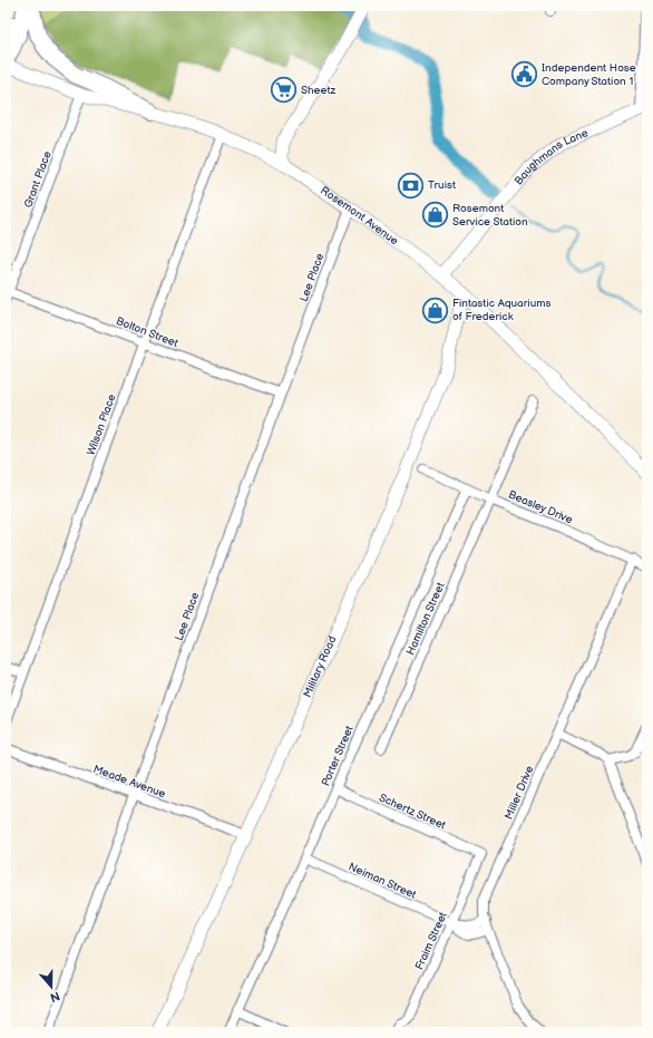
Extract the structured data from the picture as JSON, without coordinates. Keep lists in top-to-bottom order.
{
  "streets": {
    "main road": ["Baughmans Lane", "Rosemont Avenue", "Military Road"],
    "street": [
      "Grant Place",
      "Lee Place",
      "Bolton Street",
      "Wilson Place",
      "Beasley Drive",
      "Hamilton Street",
      "Porter Street",
      "Meade Avenue",
      "Miller Drive",
      "Schertz Street",
      "Neiman Street",
      "Fraim Street"
    ]
  },
  "crossings": [
    ["Baughmans Lane", "Rosemont Avenue"],
    ["Grant Place", "Rosemont Avenue"],
    ["Grant Place", "Bolton Street"],
    ["Rosemont Avenue", "Lee Place"],
    ["Rosemont Avenue", "Wilson Place"],
    ["Rosemont Avenue", "Military Road"],
    ["Lee Place", "Bolton Street"],
    ["Lee Place", "Meade Avenue"],
    ["Bolton Street", "Wilson Place"],
    ["Beasley Drive", "Hamilton Street"],
    ["Beasley Drive", "Porter Street"],
    ["Beasley Drive", "Miller Drive"],
    ["Military Road", "Meade Avenue"],
    ["Porter Street", "Schertz Street"],
    ["Porter Street", "Neiman Street"],
    ["Miller Drive", "Neiman Street"],
    ["Schertz Street", "Fraim Street"],
    ["Neiman Street", "Fraim Street"]
  ],
  "places": {
    "public building": ["Independent Hose Company Station 1"],
    "supermarket": ["Sheetz"],
    "bank": ["Truist"],
    "shop": ["Rosemont Service Station", "Fintastic Aquariums of Frederick"]
  },
  "north": "bottom"
}
